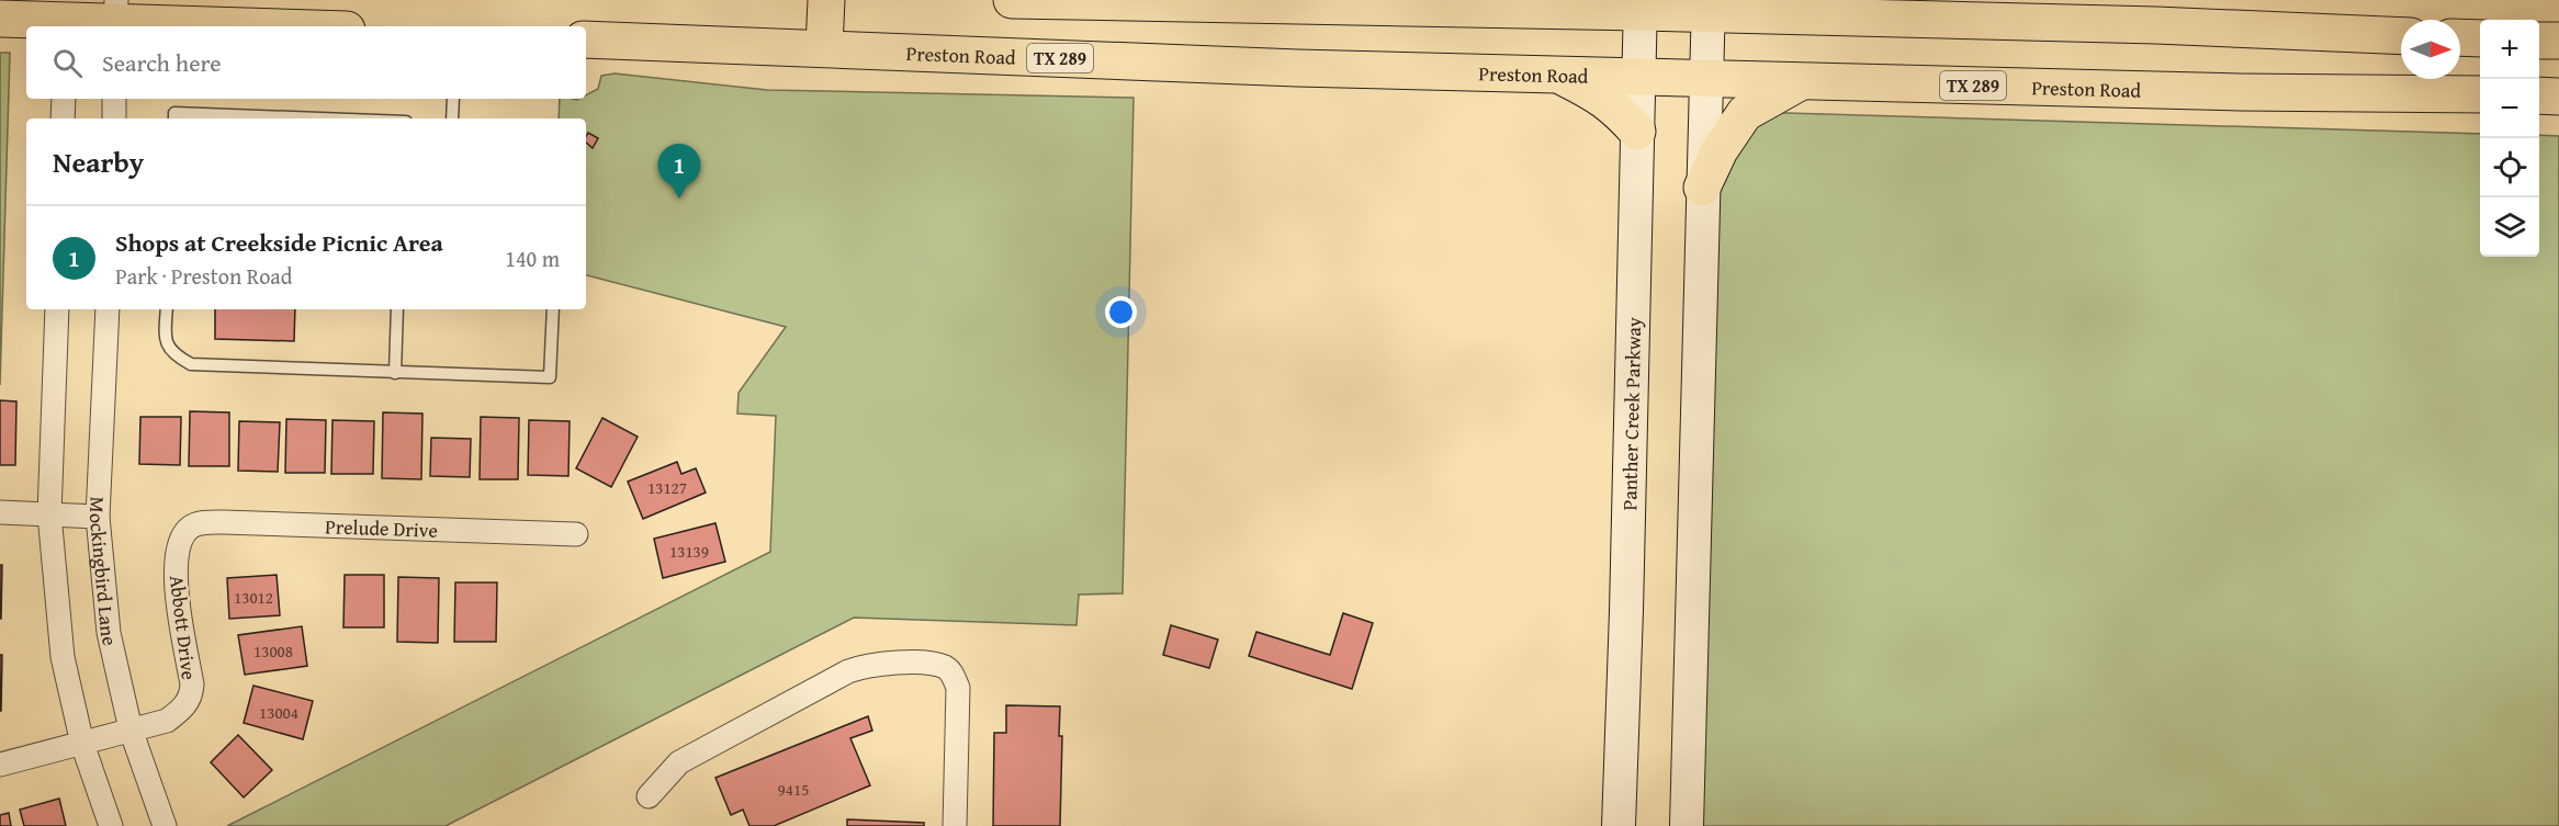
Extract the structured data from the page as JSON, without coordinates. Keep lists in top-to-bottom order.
{
  "streets": {
    "main road": ["Preston Road", "TX 289", "Panther Creek Parkway"],
    "street": ["Prelude Drive", "Mockingbird Lane", "Abbott Drive"]
  },
  "crossings": [
    ["Preston Road", "Panther Creek Parkway"],
    ["Prelude Drive", "Abbott Drive"],
    ["Mockingbird Lane", "Abbott Drive"]
  ],
  "house_numbers": [
    "13127",
    "13139",
    "13012",
    "13008",
    "13004",
    "9415"
  ],
  "north": "right",
  "page": {
    "map_buttons": ["+", "−"],
    "search": "Search here",
    "heading": "Nearby",
    "pins": "1",
    "list": [
      {
        "mark": "1",
        "name": "Shops at Creekside Picnic Area",
        "note": "Park · Preston Road",
        "value": "140 m"
      }
    ]
  }
}
